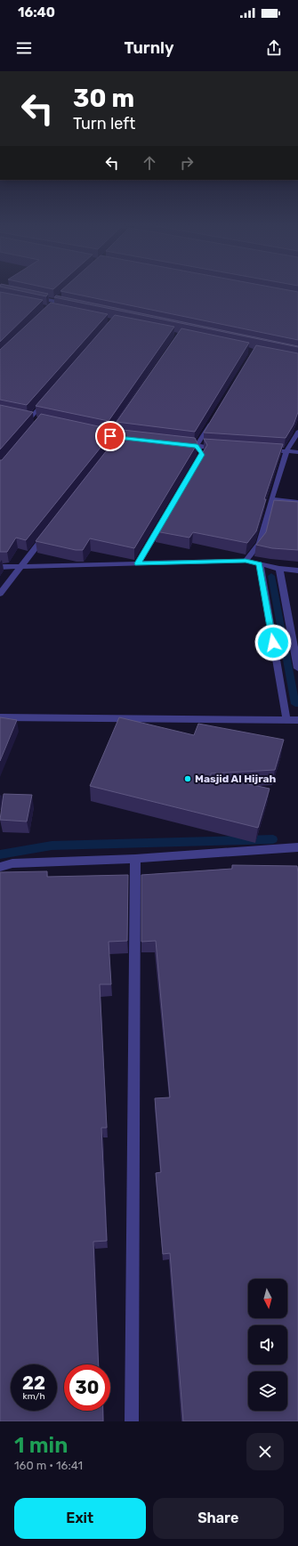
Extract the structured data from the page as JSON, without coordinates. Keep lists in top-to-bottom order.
{
  "places": ["Masjid Al Hijrah"],
  "north": "bottom",
  "page": {
    "status": "16:40",
    "header": "Turnly",
    "turn": ["30 m", "Turn left"],
    "speed": "22 km/h",
    "limit": "30",
    "heading": ["1 min", "160 m · 16:41"],
    "buttons": ["Exit", "Share"]
  }
}
